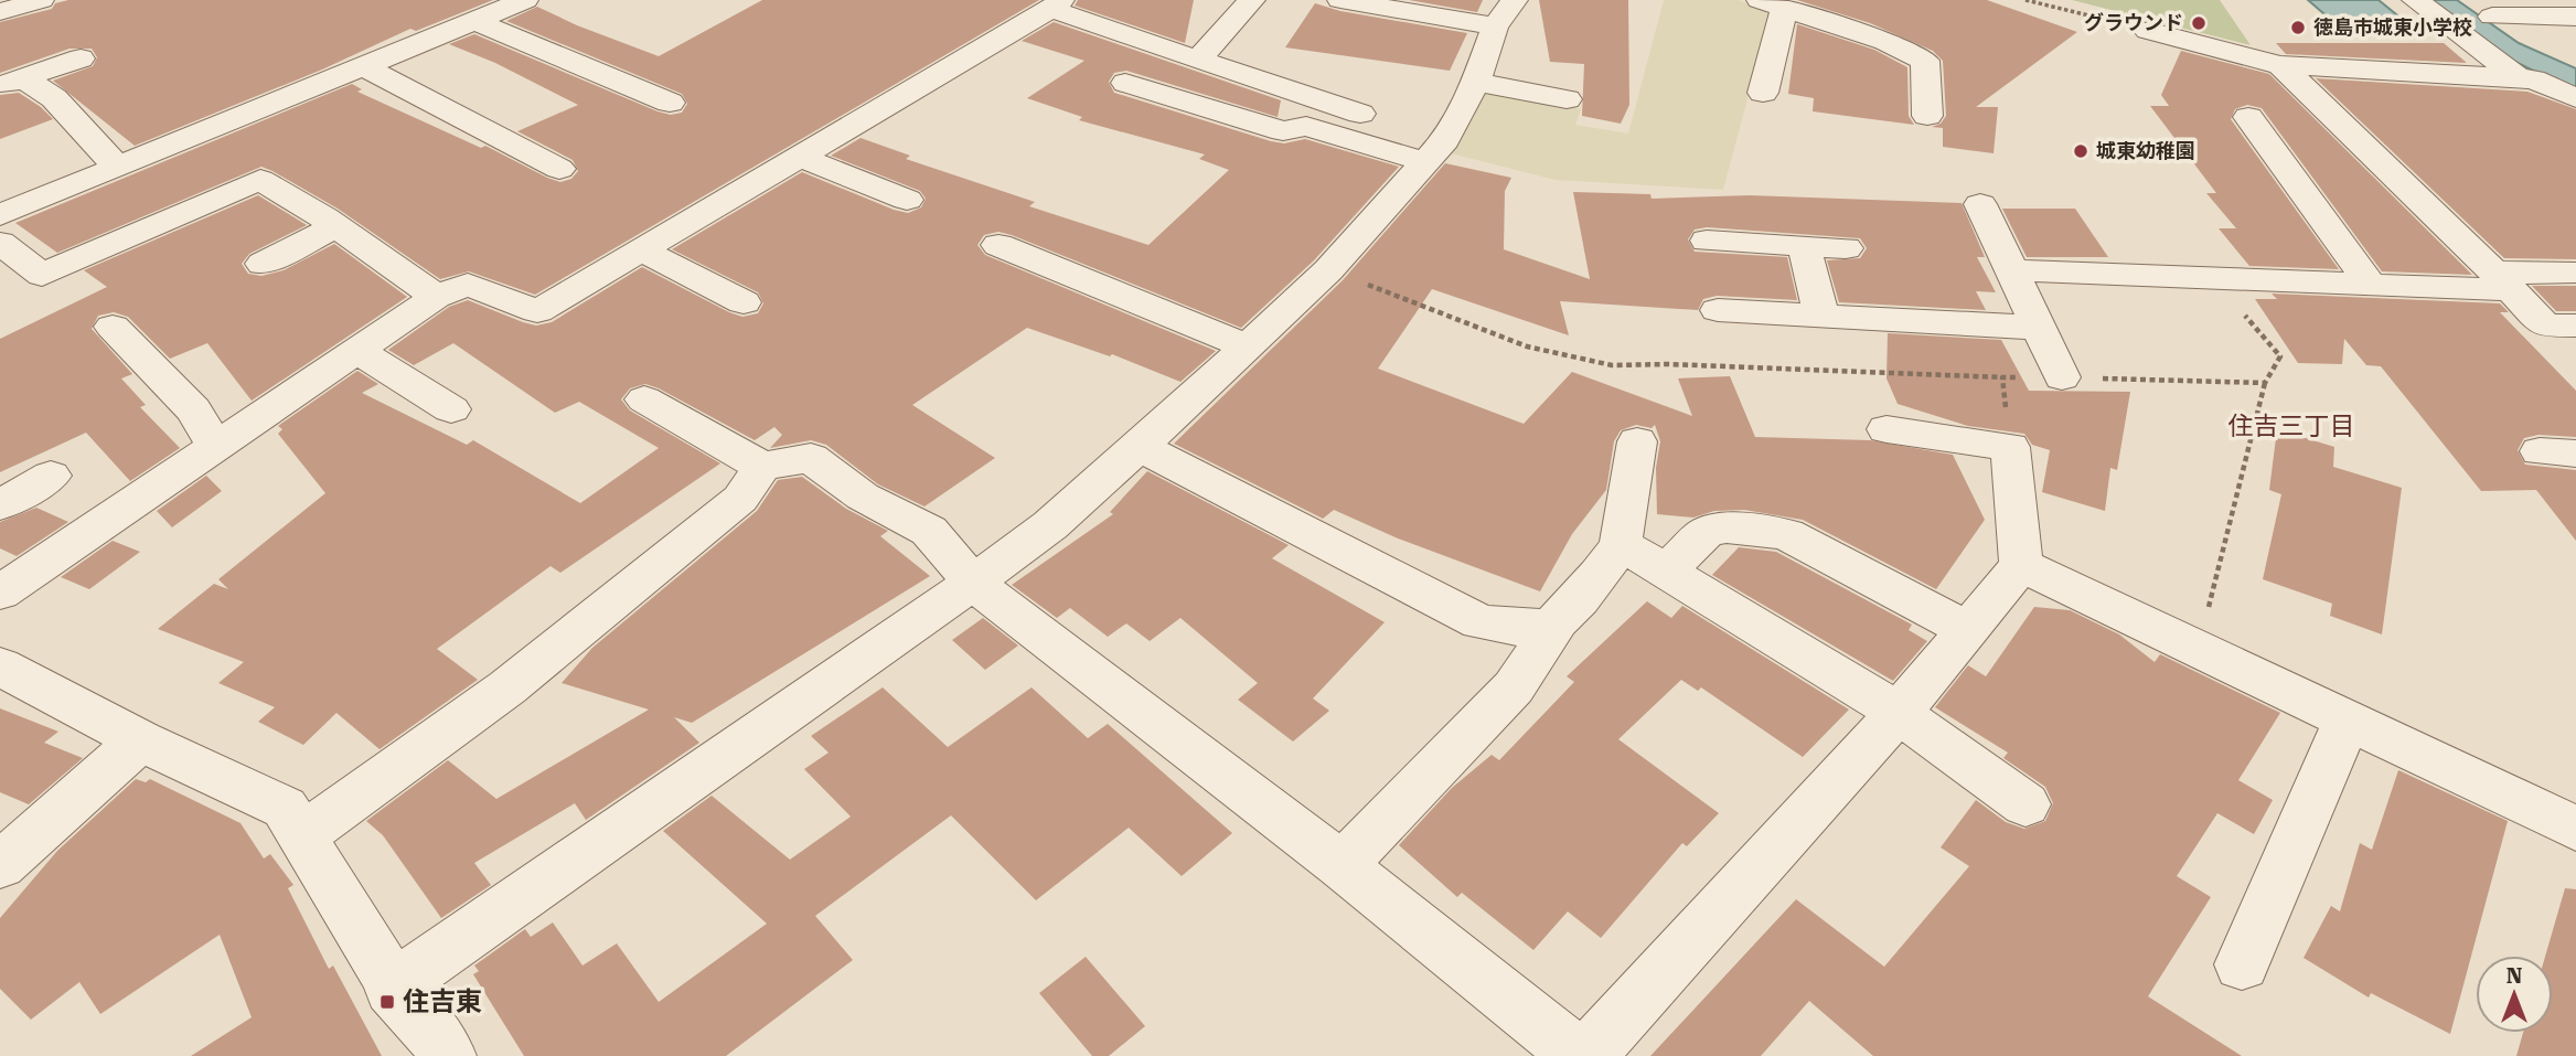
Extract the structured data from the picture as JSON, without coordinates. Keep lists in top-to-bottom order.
{
  "districts": ["住吉三丁目"],
  "places": {
    "other": ["グラウンド", "徳島市城東小学校", "城東幼稚園"],
    "transit": ["住吉東"]
  },
  "north": "top"
}
